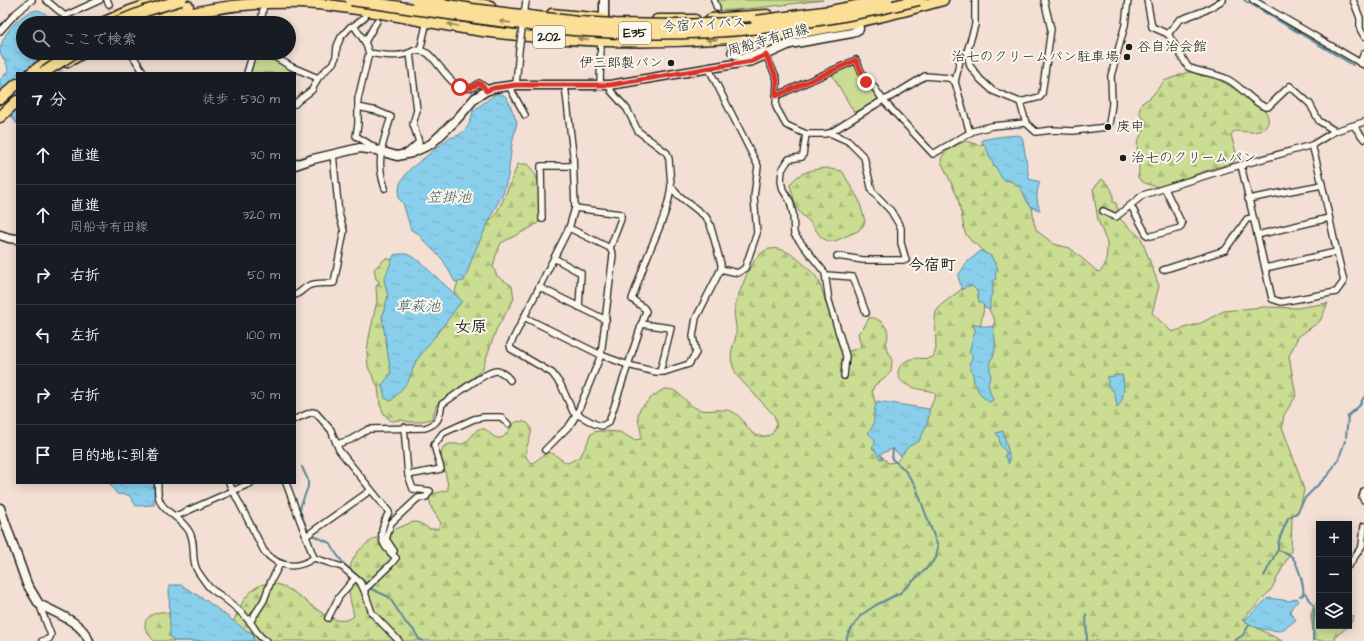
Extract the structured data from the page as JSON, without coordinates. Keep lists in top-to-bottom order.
{
  "streets": {
    "highway": ["今宿バイパス", "E35", "202"],
    "main road": ["周船寺有田線"]
  },
  "crossings": [
    ["今宿バイパス", "周船寺有田線"]
  ],
  "districts": ["今宿町", "女原"],
  "water": ["笠掛池", "草萩池"],
  "places": [
    "谷自治会館",
    "治七のクリームパン駐車場",
    "伊三郎製パン",
    "庚申",
    "治七のクリームパン"
  ],
  "page": {
    "search": "ここで検索",
    "heading": ["7 分", "徒歩 · 530 m"],
    "list": [
      ["直進", "30 m"],
      ["直進", "周船寺有田線", "320 m"],
      ["右折", "50 m"],
      ["左折", "100 m"],
      ["右折", "30 m"],
      "目的地に到着"
    ],
    "map_buttons": ["+", "−"]
  }
}
